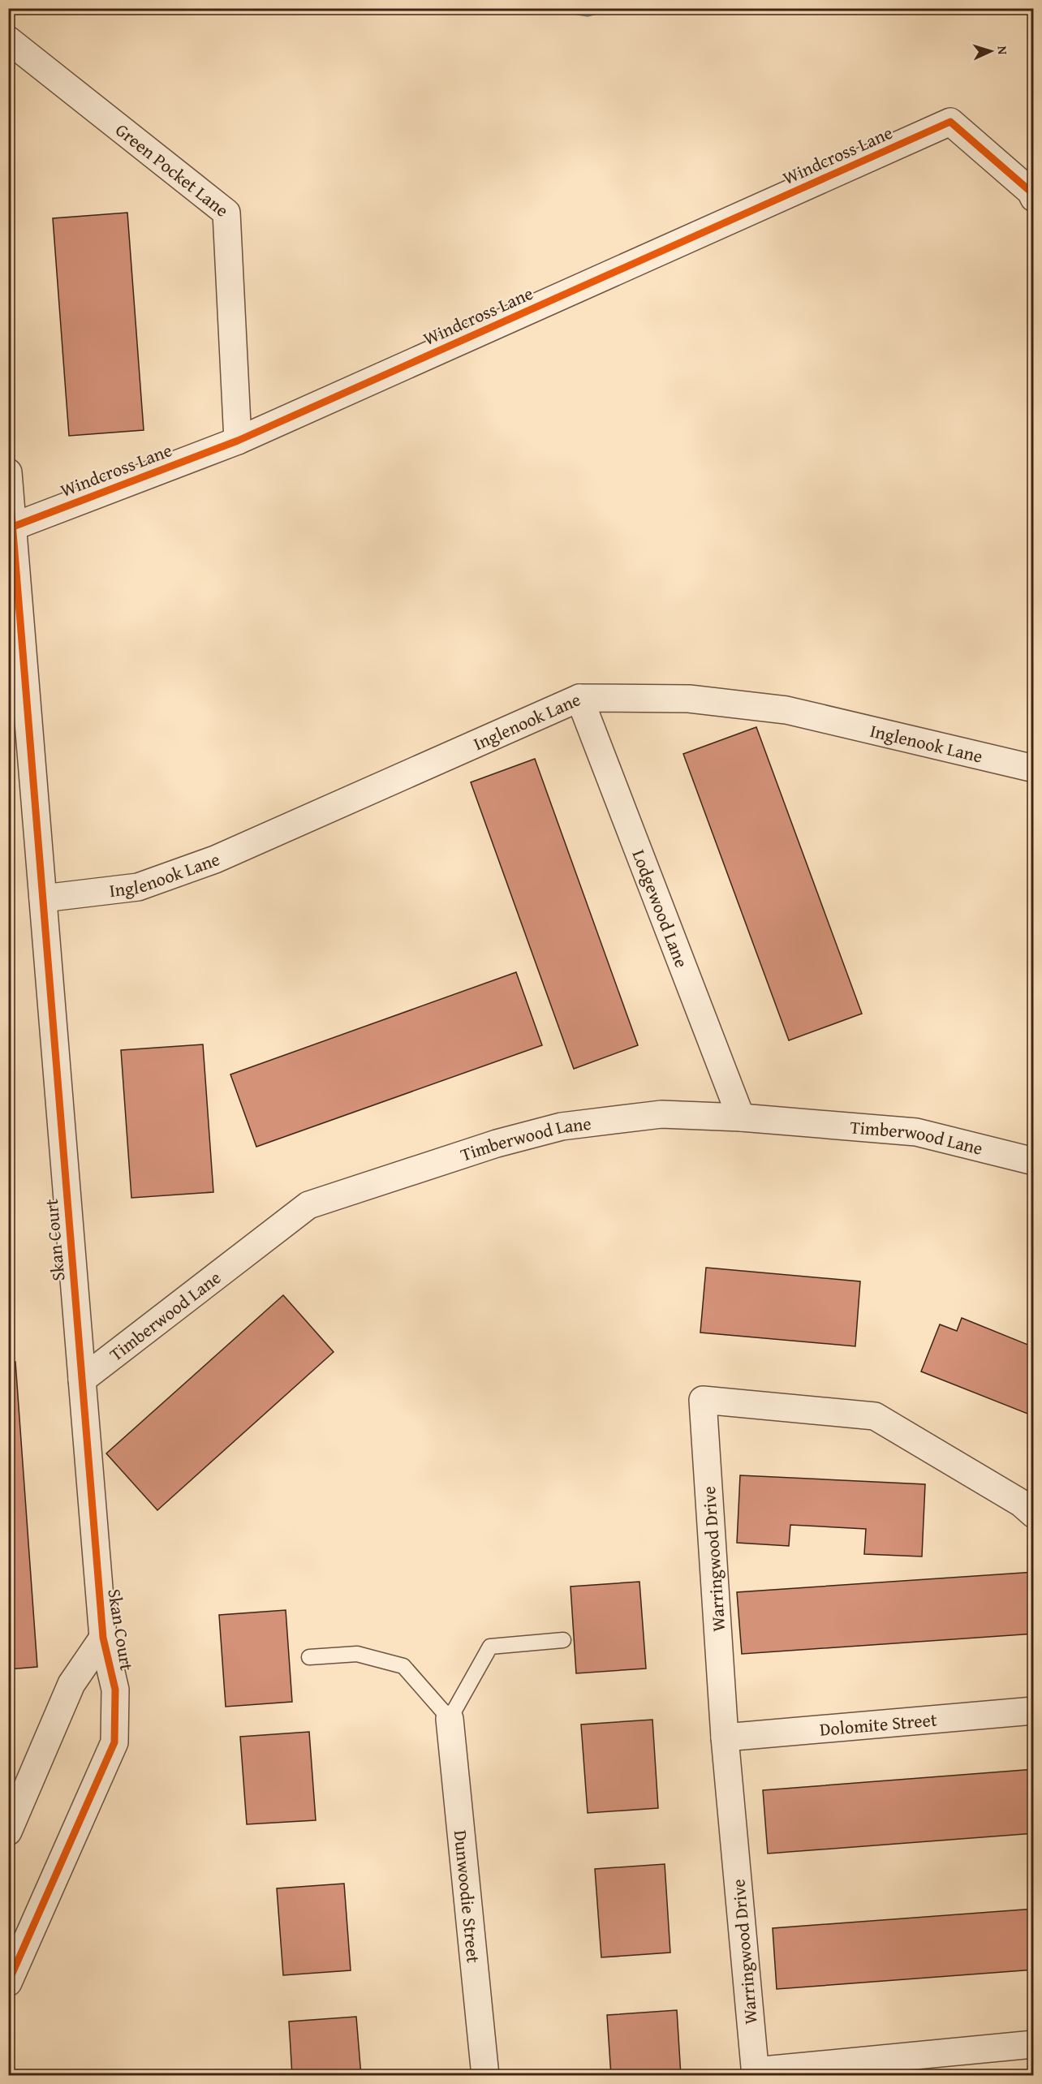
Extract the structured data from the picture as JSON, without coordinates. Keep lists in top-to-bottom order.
{
  "streets": {
    "street": [
      "Windcross Lane",
      "Green Pocket Lane",
      "Inglenook Lane",
      "Lodgewood Lane",
      "Timberwood Lane",
      "Skan Court",
      "Warringwood Drive",
      "Dolomite Street",
      "Dunwoodie Street"
    ]
  },
  "crossings": [
    ["Windcross Lane", "Green Pocket Lane"],
    ["Windcross Lane", "Skan Court"],
    ["Inglenook Lane", "Lodgewood Lane"],
    ["Inglenook Lane", "Skan Court"],
    ["Lodgewood Lane", "Timberwood Lane"],
    ["Timberwood Lane", "Skan Court"],
    ["Warringwood Drive", "Dolomite Street"]
  ],
  "north": "right"
}
